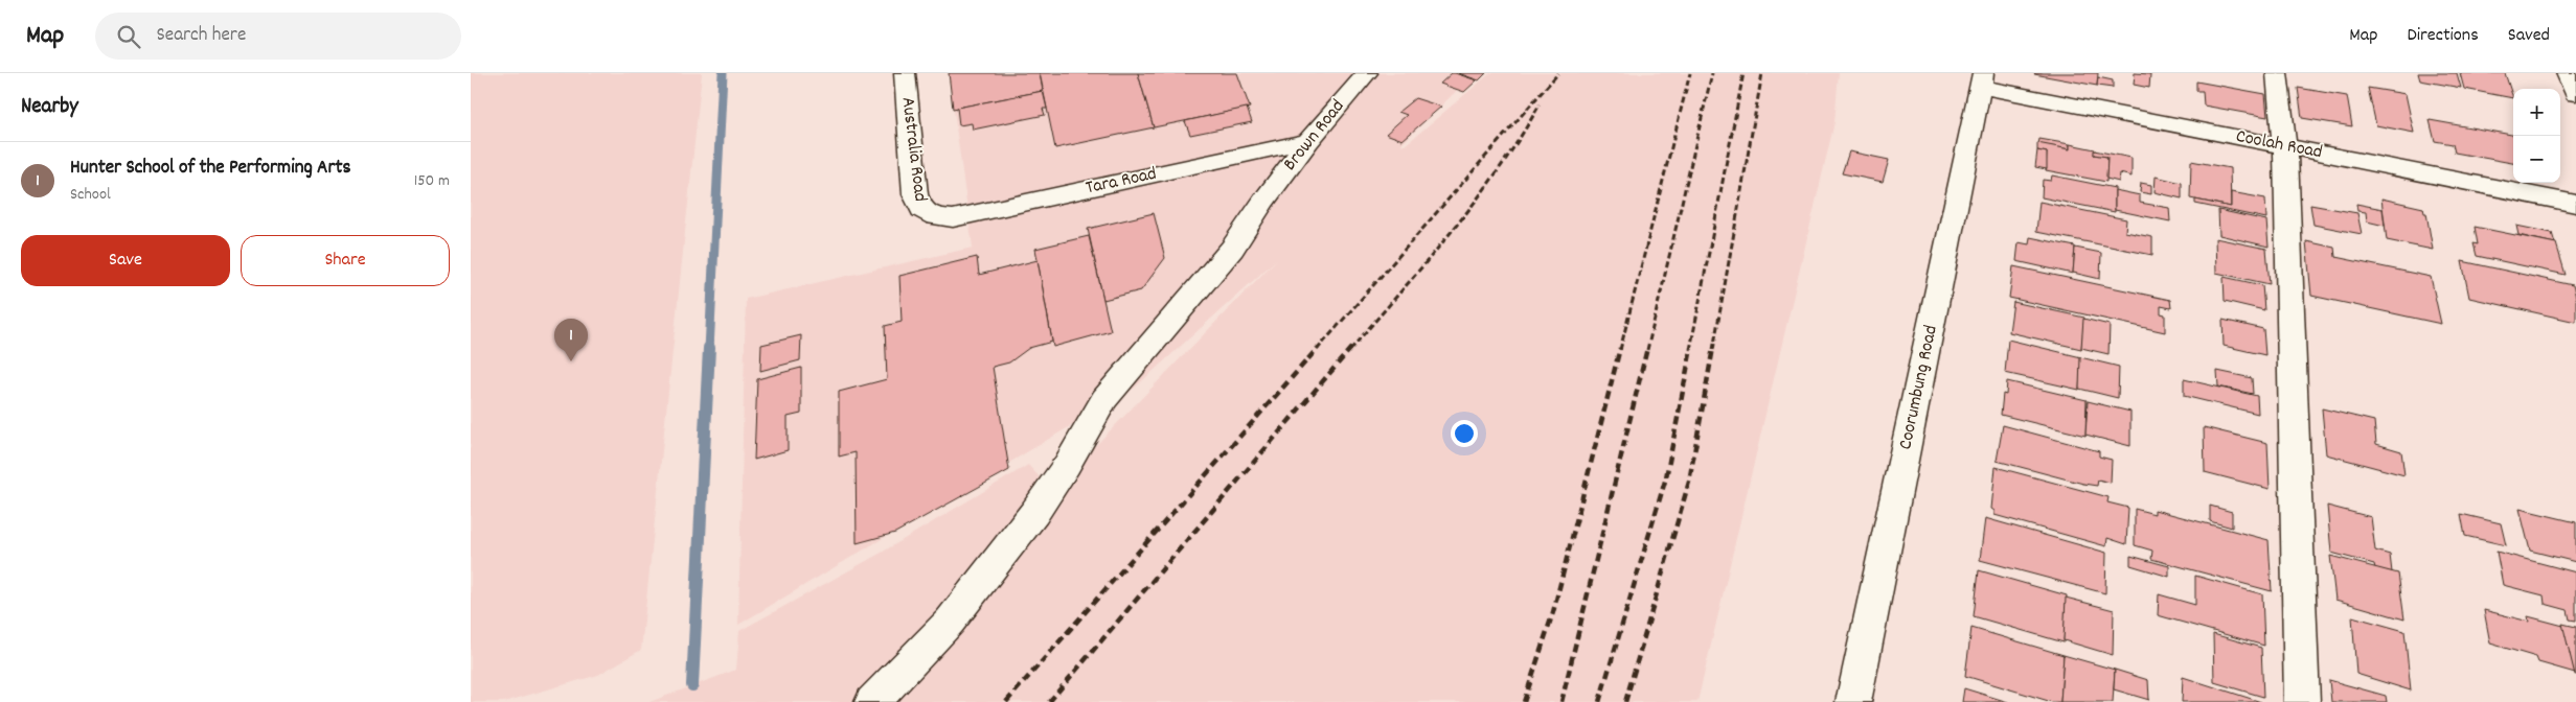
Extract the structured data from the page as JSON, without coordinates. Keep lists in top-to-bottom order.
{
  "streets": {
    "street": [
      "Brown Road",
      "Coolah Road",
      "Australia Road",
      "Tara Road",
      "Coorumbung Road"
    ]
  },
  "crossings": [
    ["Brown Road", "Tara Road"],
    ["Coolah Road", "Coorumbung Road"],
    ["Australia Road", "Tara Road"]
  ],
  "page": {
    "header": "Map",
    "search": "Search here",
    "nav": ["Map", "Directions", "Saved"],
    "heading": "Nearby",
    "map_buttons": ["+", "−"],
    "list": [
      {
        "mark": "1",
        "name": "Hunter School of the Performing Arts",
        "note": "School",
        "value": "150 m"
      }
    ],
    "buttons": ["Save", "Share"],
    "pins": "1"
  }
}
